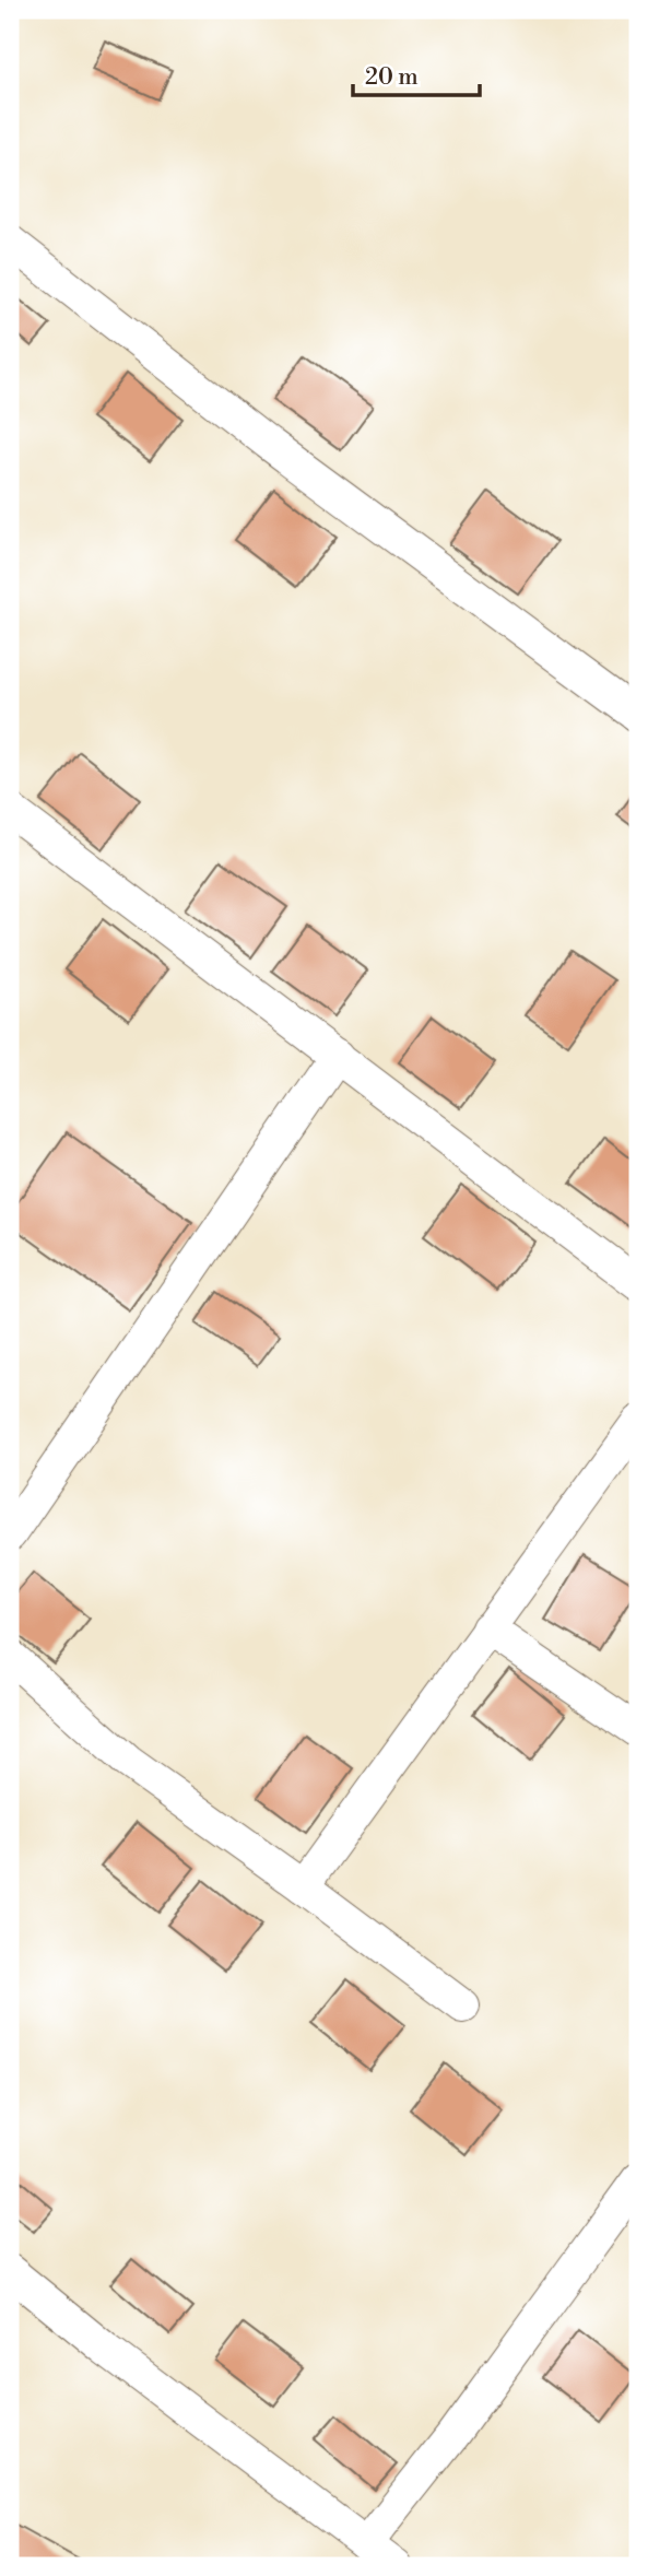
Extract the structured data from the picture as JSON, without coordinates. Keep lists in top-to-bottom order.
{
  "scale_bar": "20 m"
}
